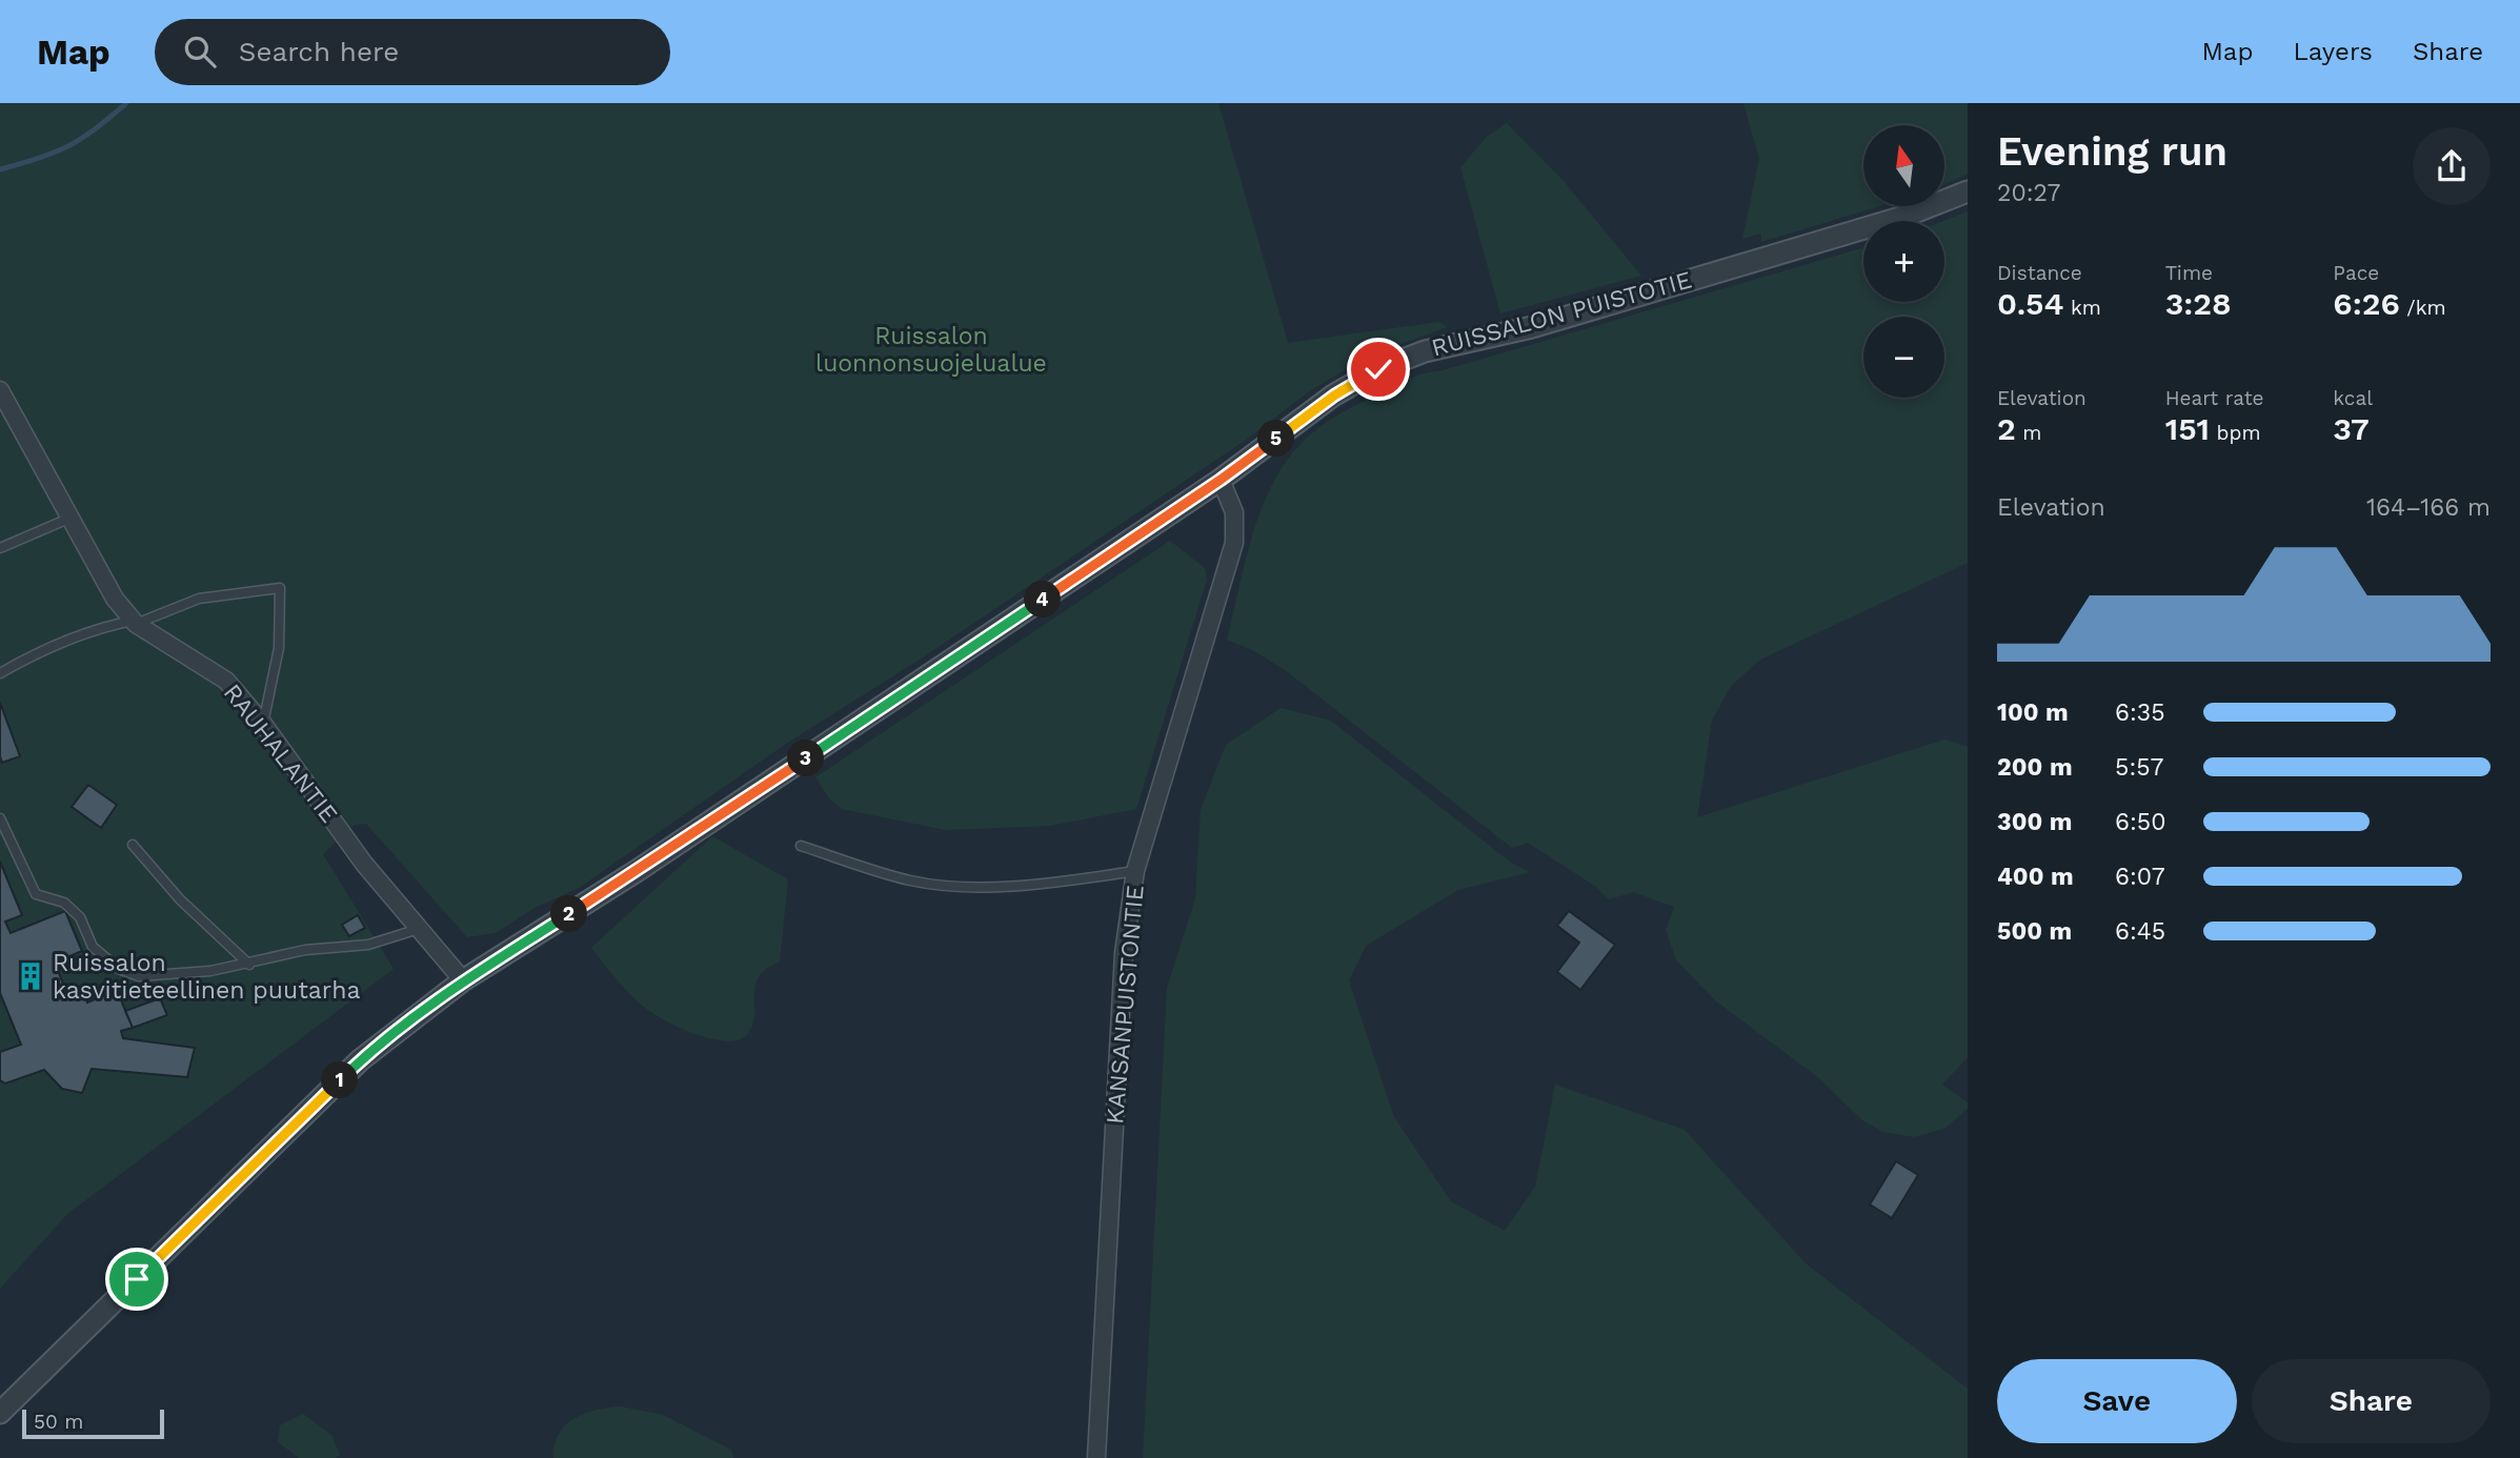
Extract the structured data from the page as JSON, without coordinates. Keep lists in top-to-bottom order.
{
  "streets": {
    "street": ["RUISSALON PUISTOTIE", "RAUHALANTIE", "KANSANPUISTONTIE"]
  },
  "crossings": [
    ["RUISSALON PUISTOTIE", "RAUHALANTIE"],
    ["RUISSALON PUISTOTIE", "KANSANPUISTONTIE"]
  ],
  "parks": ["Ruissalon luonnonsuojelualue"],
  "places": {
    "building": ["Ruissalon kasvitieteellinen puutarha"]
  },
  "scale_bar": "50 m",
  "north": "top",
  "page": {
    "header": "Map",
    "search": "Search here",
    "nav": ["Map", "Layers", "Share"],
    "heading": ["Evening run", "20:27"],
    "map_buttons": ["+", "−"],
    "stats": [
      ["Distance", "0.54 km"],
      ["Time", "3:28"],
      ["Pace", "6:26 /km"],
      ["Elevation", "2 m"],
      ["Heart rate", "151 bpm"],
      ["kcal", "37"]
    ],
    "pins": [
      "5",
      "4",
      "3",
      "2",
      "1"
    ],
    "chart": ["Elevation", "164–166 m"],
    "list": [
      {
        "name": "100 m",
        "note": "6:35"
      },
      {
        "name": "200 m",
        "note": "5:57"
      },
      {
        "name": "300 m",
        "note": "6:50"
      },
      {
        "name": "400 m",
        "note": "6:07"
      },
      {
        "name": "500 m",
        "note": "6:45"
      }
    ],
    "buttons": ["Save", "Share"],
    "scale": "50 m"
  }
}
